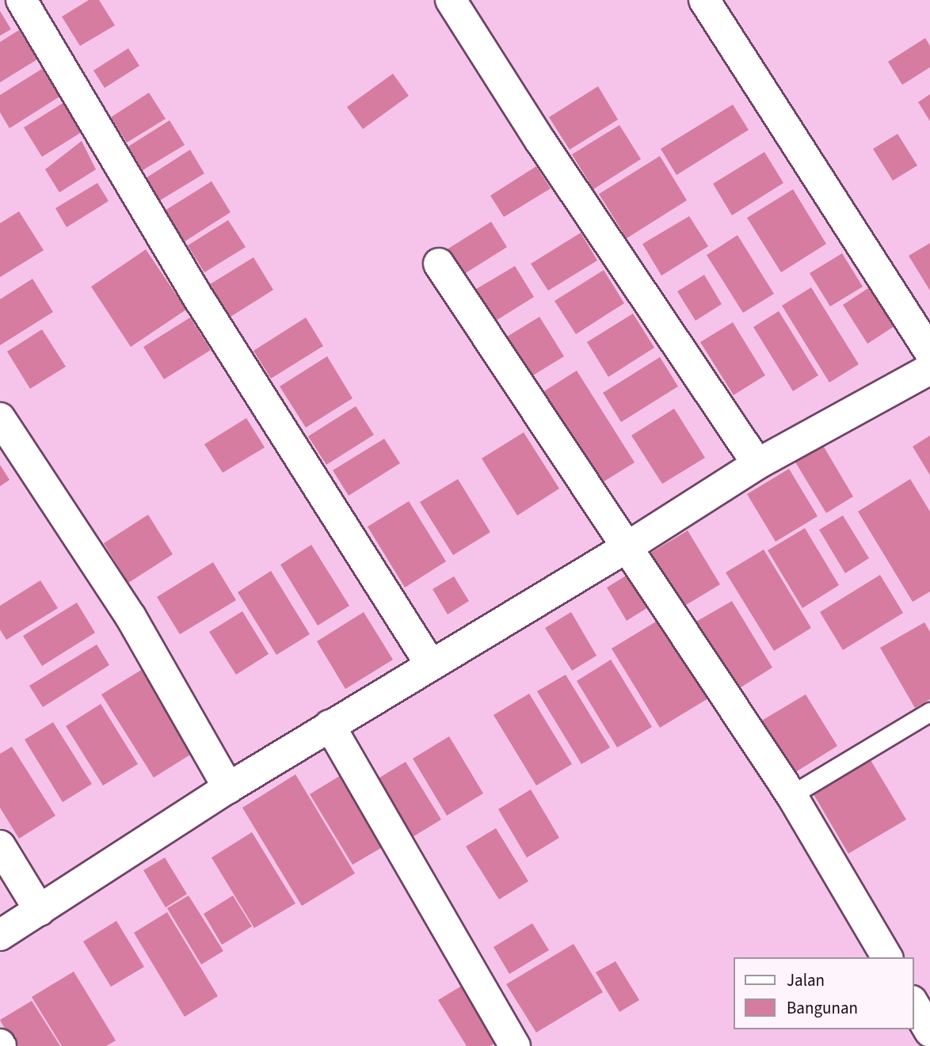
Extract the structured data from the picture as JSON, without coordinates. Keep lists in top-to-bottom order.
{
  "legend": ["Jalan", "Bangunan"]
}
